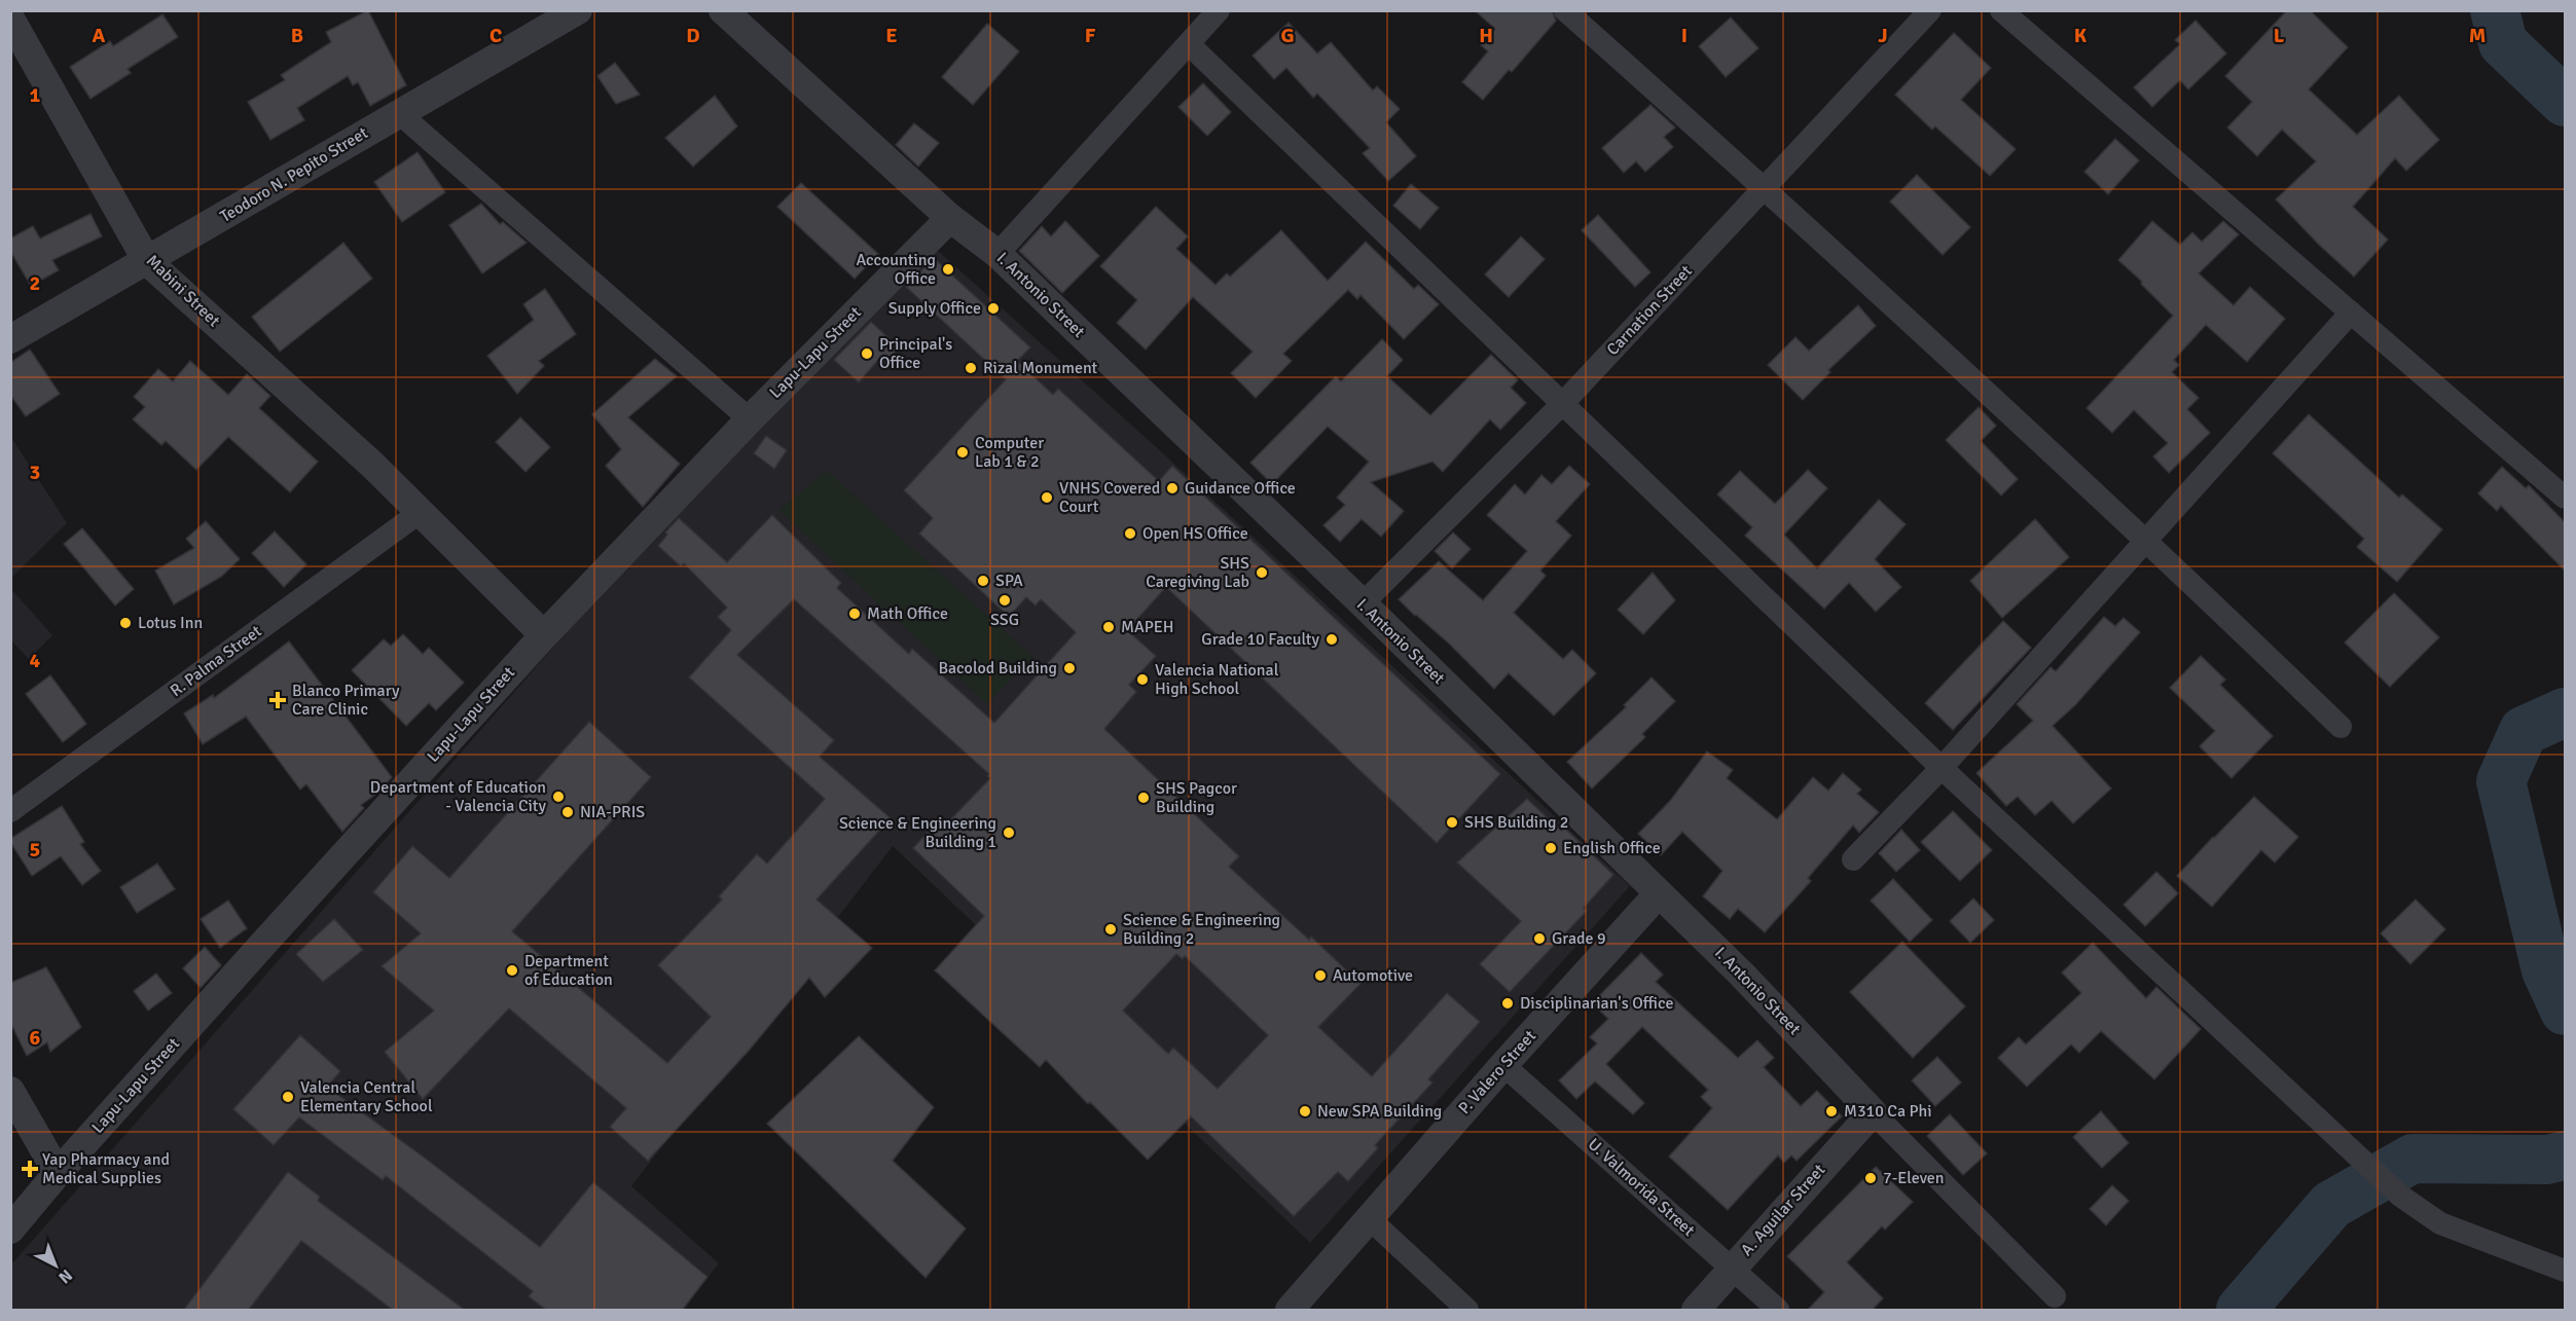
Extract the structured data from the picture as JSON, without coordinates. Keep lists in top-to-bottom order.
{
  "streets": {
    "street": [
      "Teodoro N. Pepito Street",
      "Mabini Street",
      "I. Antonio Street",
      "Carnation Street",
      "Lapu-Lapu Street",
      "R. Palma Street",
      "P. Valero Street",
      "U. Valmorida Street",
      "A. Aguilar Street"
    ]
  },
  "crossings": [
    ["Teodoro N. Pepito Street", "Mabini Street"],
    ["Mabini Street", "Lapu-Lapu Street"],
    ["Mabini Street", "R. Palma Street"],
    ["I. Antonio Street", "Carnation Street"],
    ["I. Antonio Street", "Lapu-Lapu Street"],
    ["I. Antonio Street", "P. Valero Street"],
    ["I. Antonio Street", "A. Aguilar Street"],
    ["P. Valero Street", "U. Valmorida Street"],
    ["U. Valmorida Street", "A. Aguilar Street"]
  ],
  "places": {
    "other": [
      "Accounting Office",
      "Supply Office",
      "Principal's Office",
      "Rizal Monument",
      "Computer Lab 1 & 2",
      "Guidance Office",
      "VNHS Covered Court",
      "Open HS Office",
      "SHS Caregiving Lab",
      "SPA",
      "SSG",
      "Math Office",
      "Lotus Inn",
      "MAPEH",
      "Grade 10 Faculty",
      "Bacolod Building",
      "Valencia National High School",
      "Department of Education - Valencia City",
      "SHS Pagcor Building",
      "NIA-PRIS",
      "SHS Building 2",
      "Science & Engineering Building 1",
      "English Office",
      "Science & Engineering Building 2",
      "Grade 9",
      "Department of Education",
      "Automotive",
      "Disciplinarian's Office",
      "Valencia Central Elementary School",
      "New SPA Building",
      "M310 Ca Phi",
      "7-Eleven"
    ],
    "health": ["Blanco Primary Care Clinic", "Yap Pharmacy and Medical Supplies"]
  },
  "north": "bottom right",
  "grid": {
    "columns": [
      "A",
      "B",
      "C",
      "D",
      "E",
      "F",
      "G",
      "H",
      "I",
      "J",
      "K",
      "L",
      "M"
    ],
    "rows": [
      "1",
      "2",
      "3",
      "4",
      "5",
      "6"
    ]
  }
}
